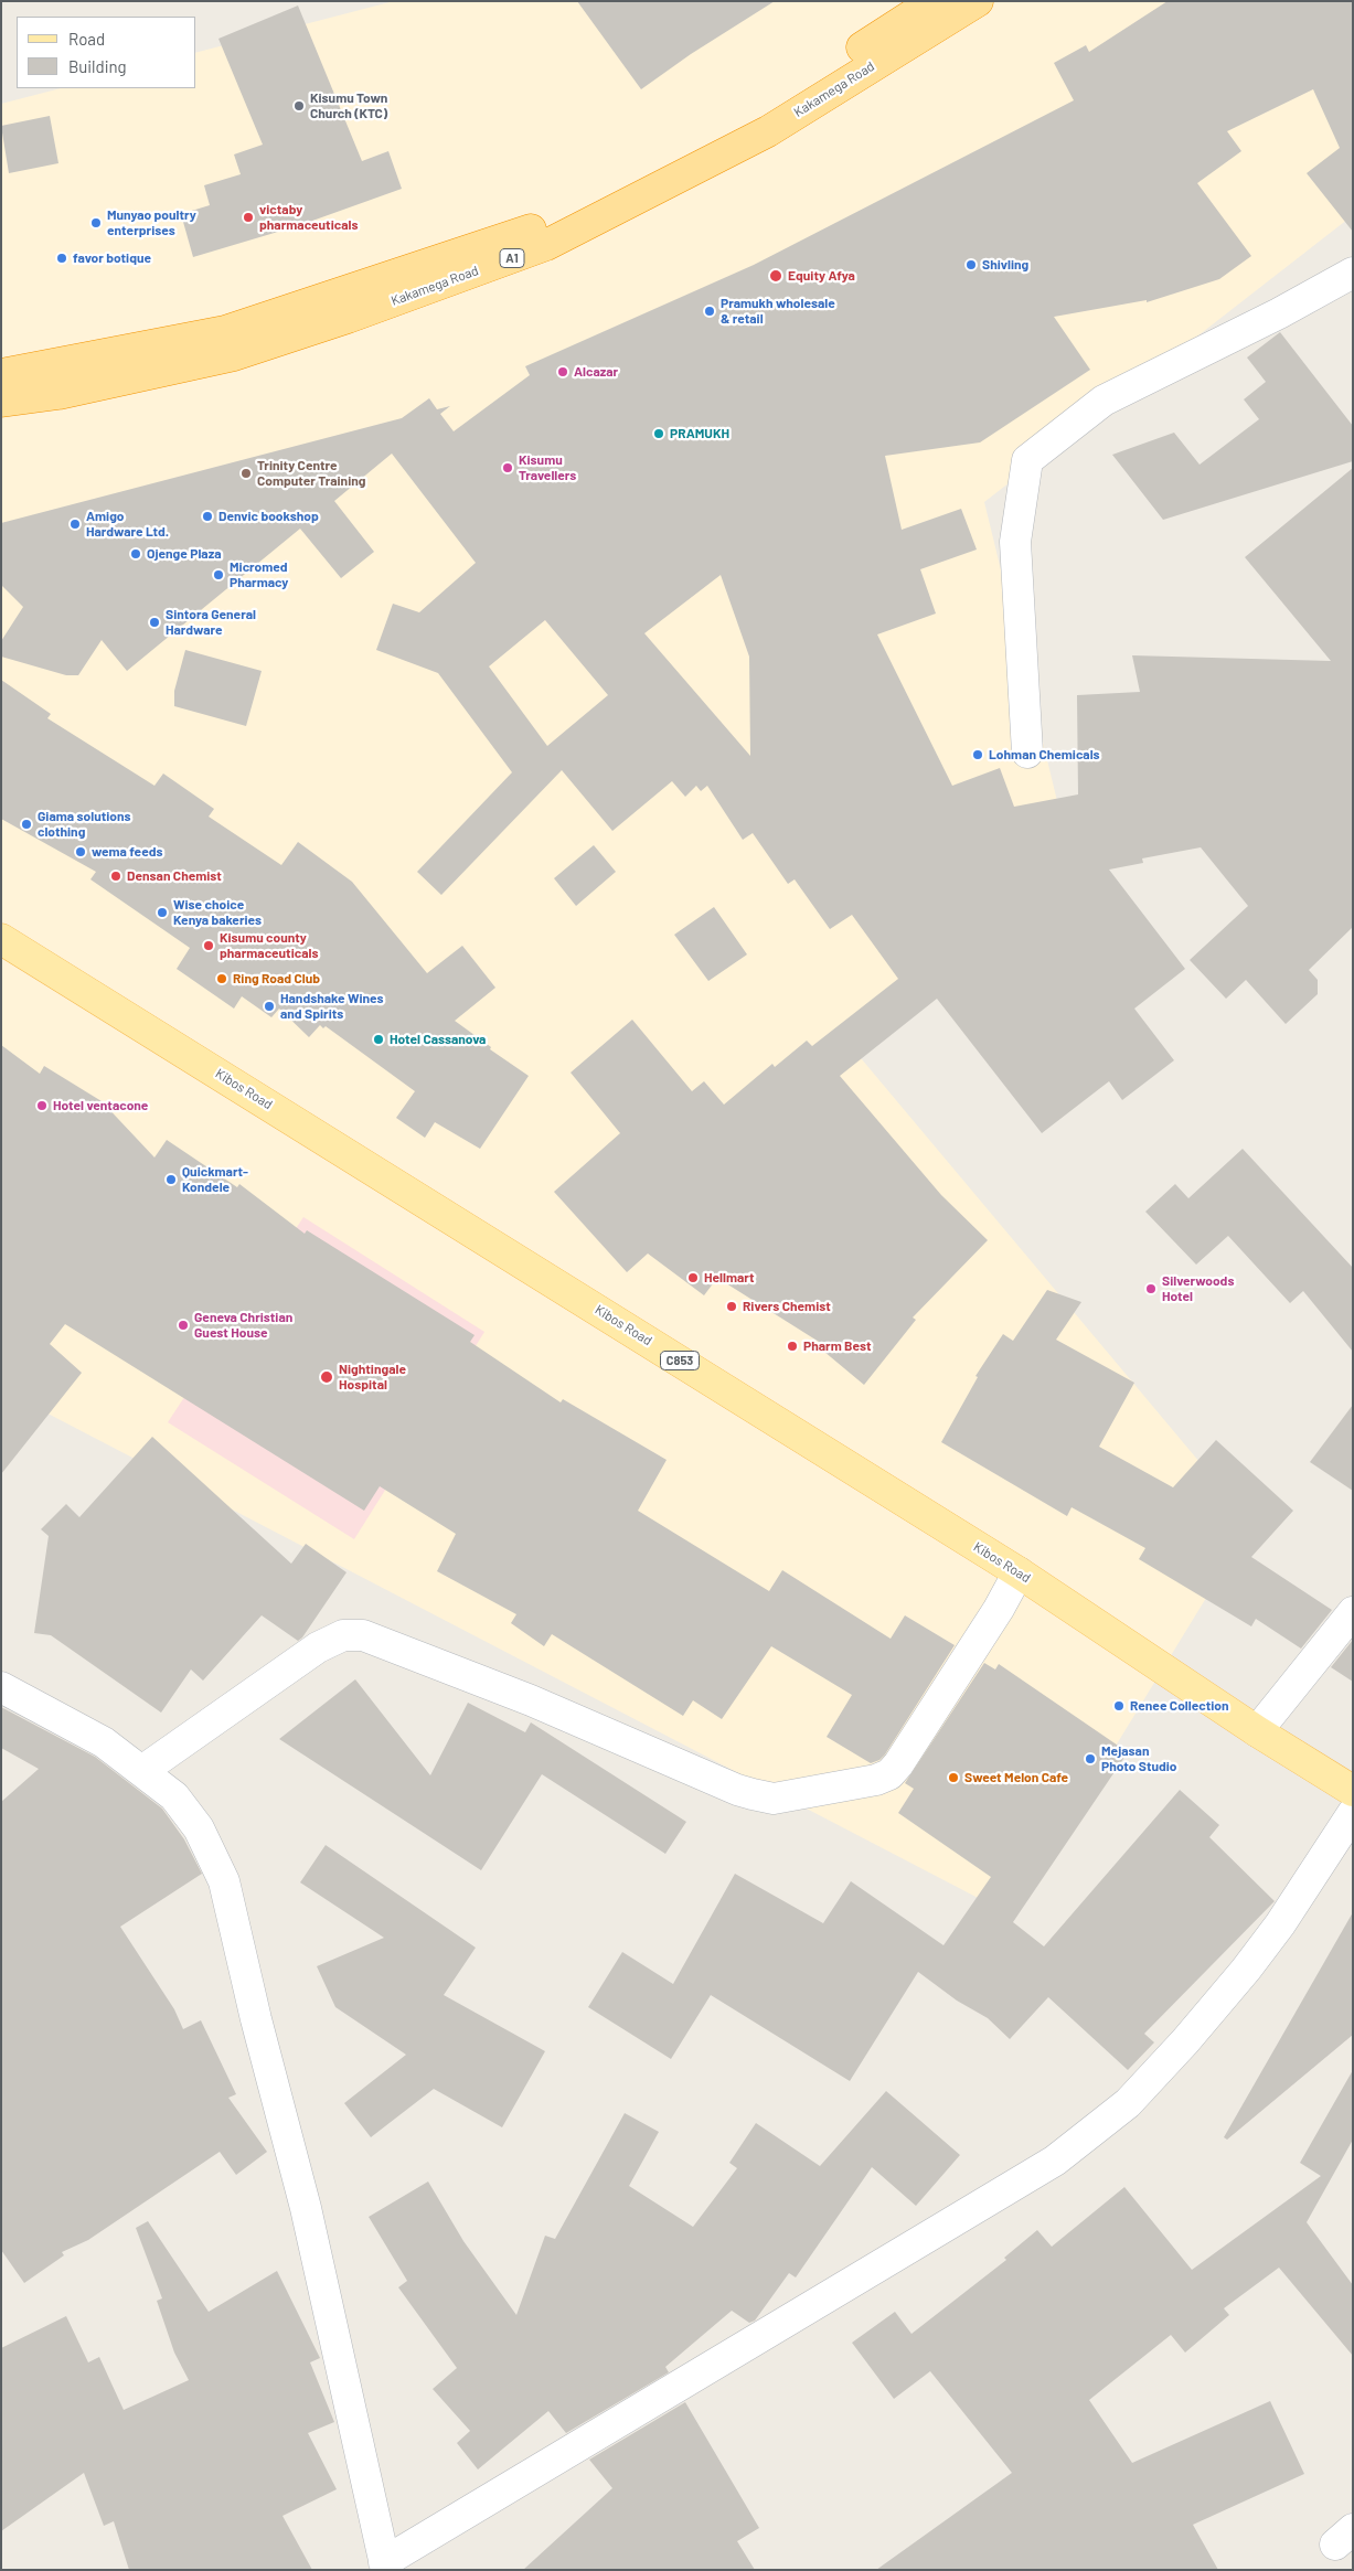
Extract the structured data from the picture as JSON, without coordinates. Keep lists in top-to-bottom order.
{
  "streets": {
    "highway": ["Kakamega Road", "A1"],
    "main road": ["Kibos Road", "C853"]
  },
  "places": [
    "Kisumu Town Church (KTC)",
    "victaby pharmaceuticals",
    "Munyao poultry enterprises",
    "favor botique",
    "Shivling",
    "Equity Afya",
    "Pramukh wholesale & retail",
    "Alcazar",
    "PRAMUKH",
    "Kisumu Travellers",
    "Trinity Centre Computer Training",
    "Denvic bookshop",
    "Amigo Hardware Ltd.",
    "Ojenge Plaza",
    "Micromed Pharmacy",
    "Sintora General Hardware",
    "Lohman Chemicals",
    "Giama solutions clothing",
    "wema feeds",
    "Densan Chemist",
    "Wise choice Kenya bakeries",
    "Kisumu county pharmaceuticals",
    "Ring Road Club",
    "Handshake Wines and Spirits",
    "Hotel Cassanova",
    "Hotel ventacone",
    "Quickmart- Kondele",
    "Hellmart",
    "Silverwoods Hotel",
    "Rivers Chemist",
    "Geneva Christian Guest House",
    "Pharm Best",
    "Nightingale Hospital",
    "Renee Collection",
    "Mejasan Photo Studio",
    "Sweet Melon Cafe"
  ],
  "legend": ["Road", "Building"]
}
